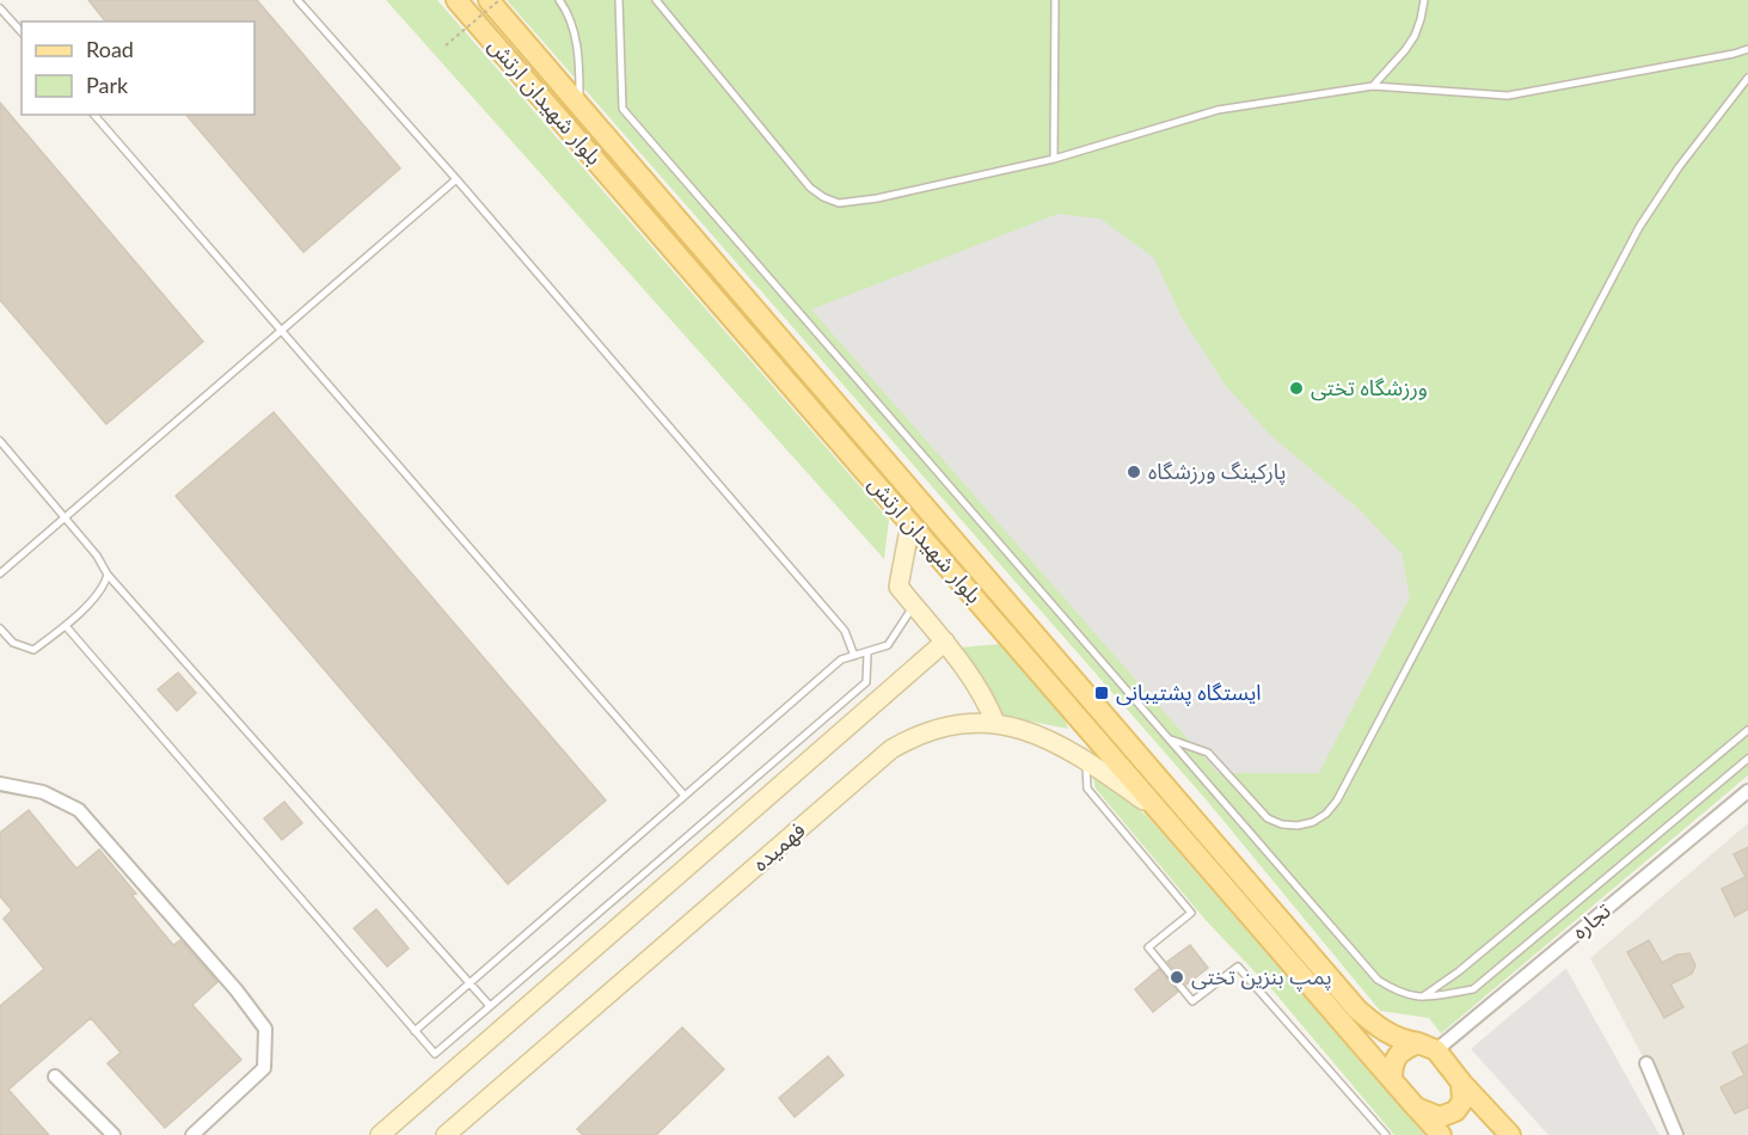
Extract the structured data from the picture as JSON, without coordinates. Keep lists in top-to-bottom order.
{
  "streets": {
    "main road": ["بلوار شهیدان ارتش", "فهمیده"],
    "street": ["تجاره"]
  },
  "crossings": [
    ["بلوار شهیدان ارتش", "فهمیده"],
    ["بلوار شهیدان ارتش", "تجاره"]
  ],
  "places": {
    "other": ["ورزشگاه تختی", "پارکینگ ورزشگاه", "پمپ بنزین تختی"],
    "transit": ["ایستگاه پشتیبانی"]
  },
  "legend": ["Road", "Park"]
}
